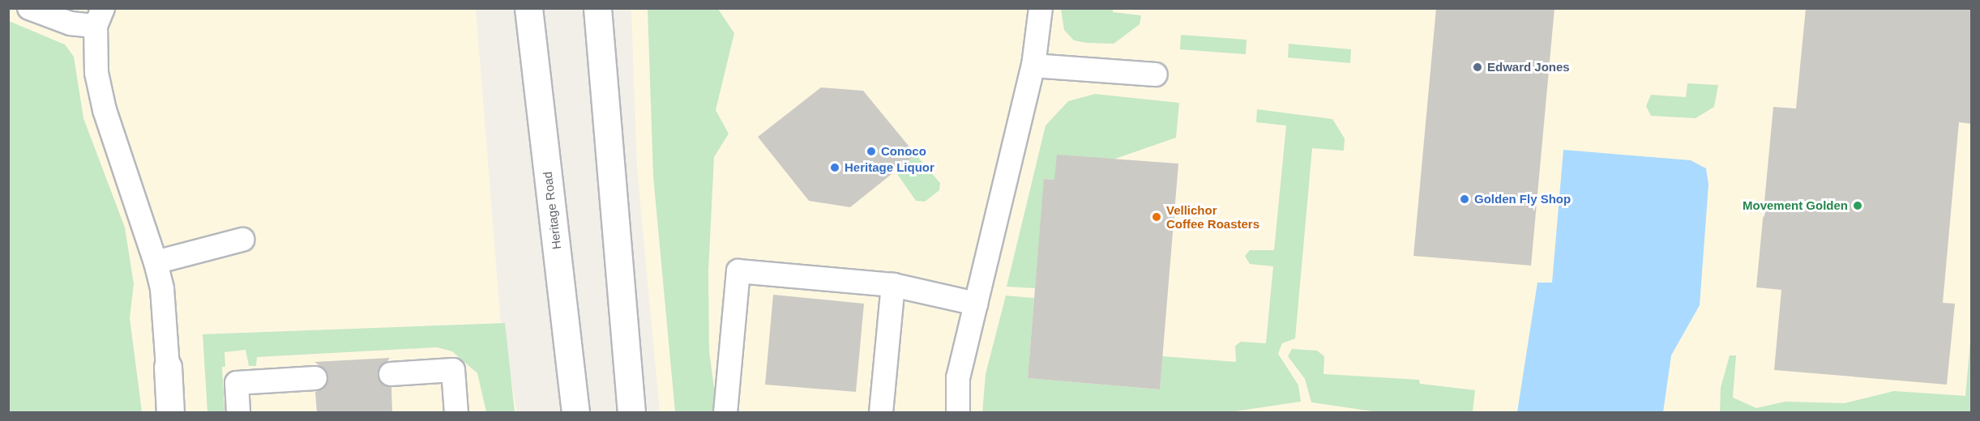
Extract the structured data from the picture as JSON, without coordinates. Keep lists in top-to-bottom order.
{
  "streets": {
    "main road": ["Heritage Road"]
  },
  "places": [
    "Edward Jones",
    "Conoco",
    "Heritage Liquor",
    "Golden Fly Shop",
    "Movement Golden",
    "Vellichor Coffee Roasters"
  ]
}
